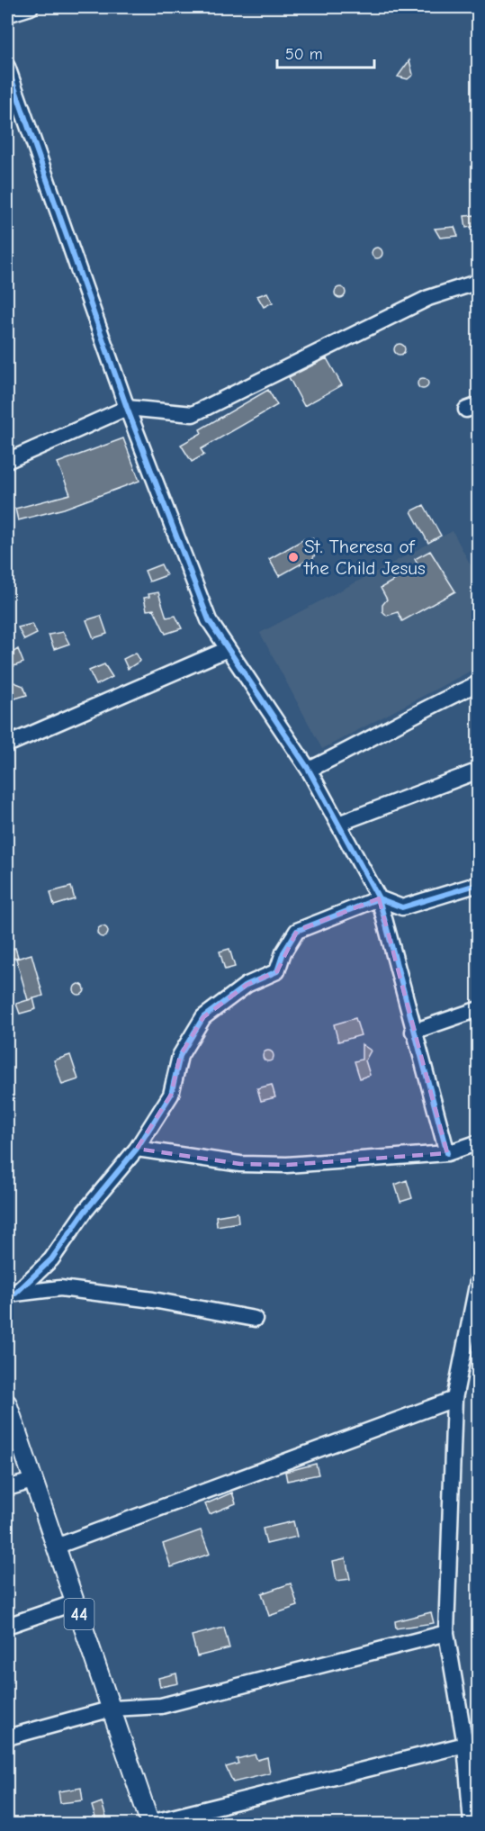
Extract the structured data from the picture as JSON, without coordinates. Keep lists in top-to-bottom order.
{
  "streets": {
    "main road": ["44"]
  },
  "places": ["St. Theresa of the Child Jesus"],
  "scale_bar": "50 m"
}
